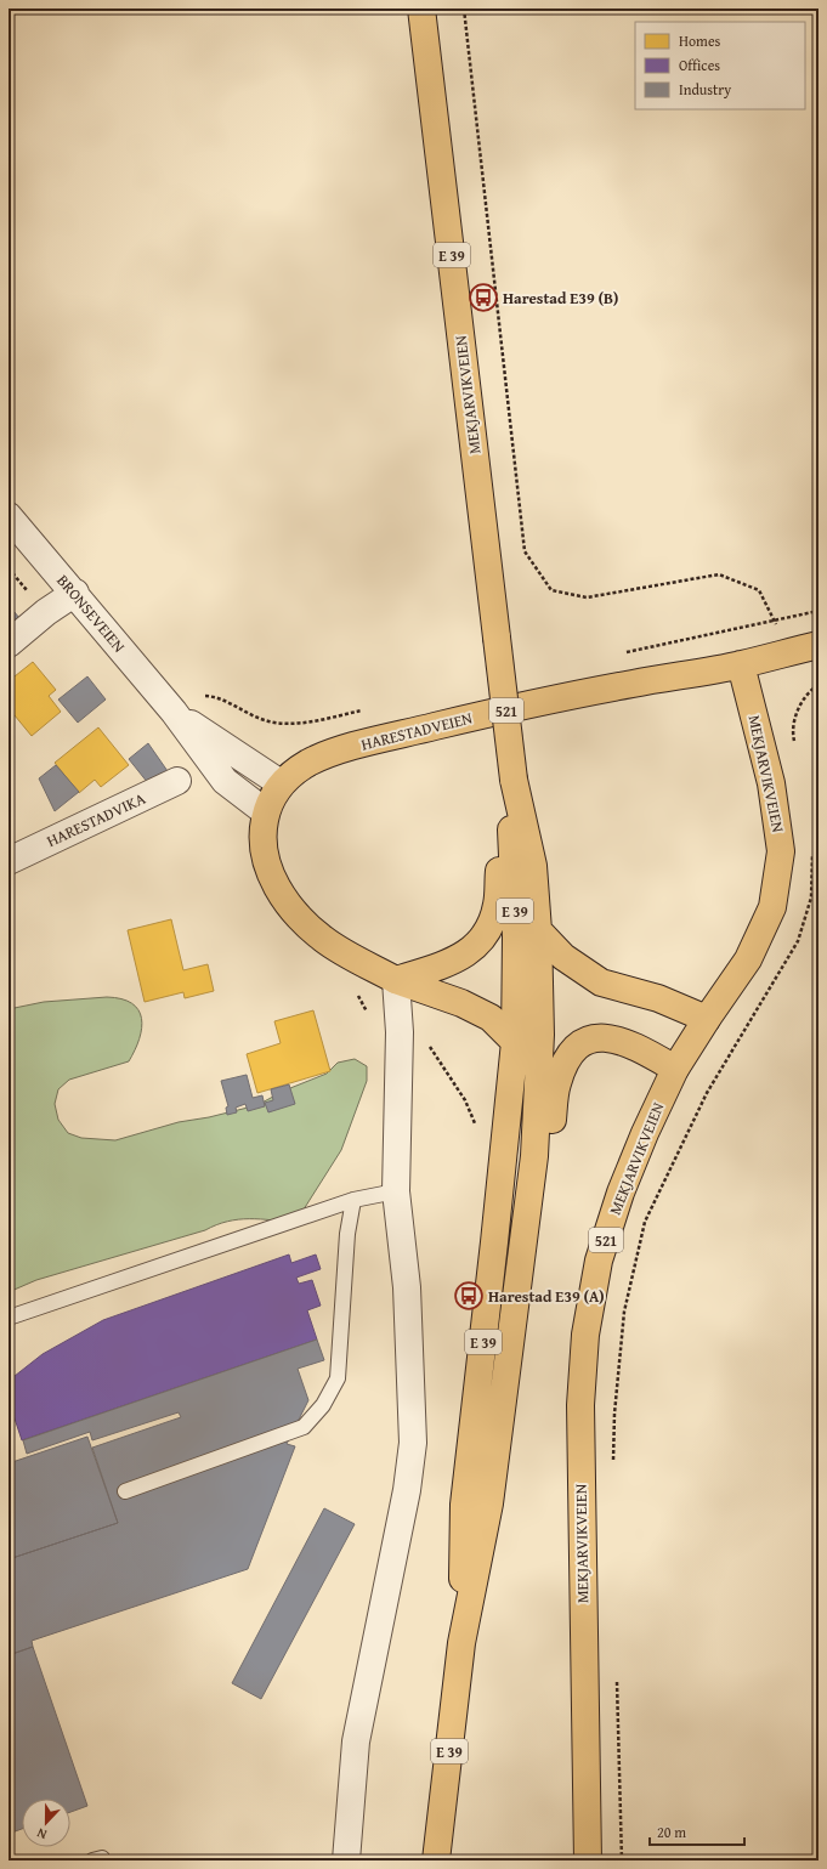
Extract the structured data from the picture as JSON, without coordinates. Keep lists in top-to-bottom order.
{
  "streets": {
    "main road": [
      "E 39",
      "MEKJARVIKVEIEN",
      "521",
      "HARESTADVEIEN"
    ],
    "street": ["BRONSEVEIEN", "HARESTADVIKA"]
  },
  "crossings": [
    ["E 39", "MEKJARVIKVEIEN"],
    ["E 39", "HARESTADVEIEN"],
    ["MEKJARVIKVEIEN", "HARESTADVEIEN"],
    ["BRONSEVEIEN", "HARESTADVEIEN"]
  ],
  "places": {
    "bus stop": ["Harestad E39 (B)", "Harestad E39 (A)"]
  },
  "legend": ["Homes", "Offices", "Industry"],
  "scale_bar": "20 m",
  "north": "bottom"
}
